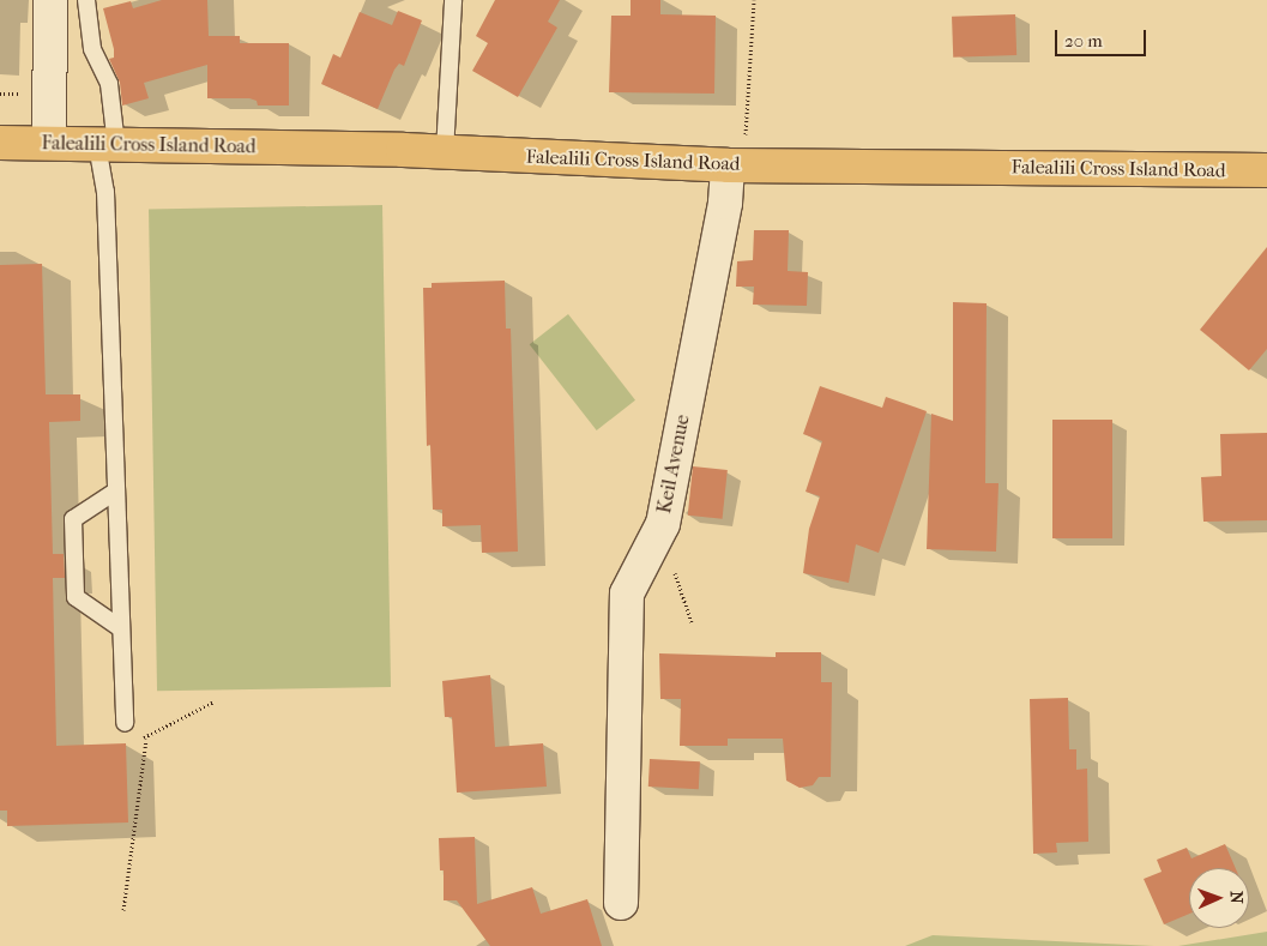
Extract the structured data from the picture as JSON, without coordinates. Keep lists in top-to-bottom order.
{
  "streets": {
    "main road": ["Falealili Cross Island Road"],
    "street": ["Keil Avenue"]
  },
  "crossings": [
    ["Falealili Cross Island Road", "Keil Avenue"]
  ],
  "scale_bar": "20 m",
  "north": "right"
}
